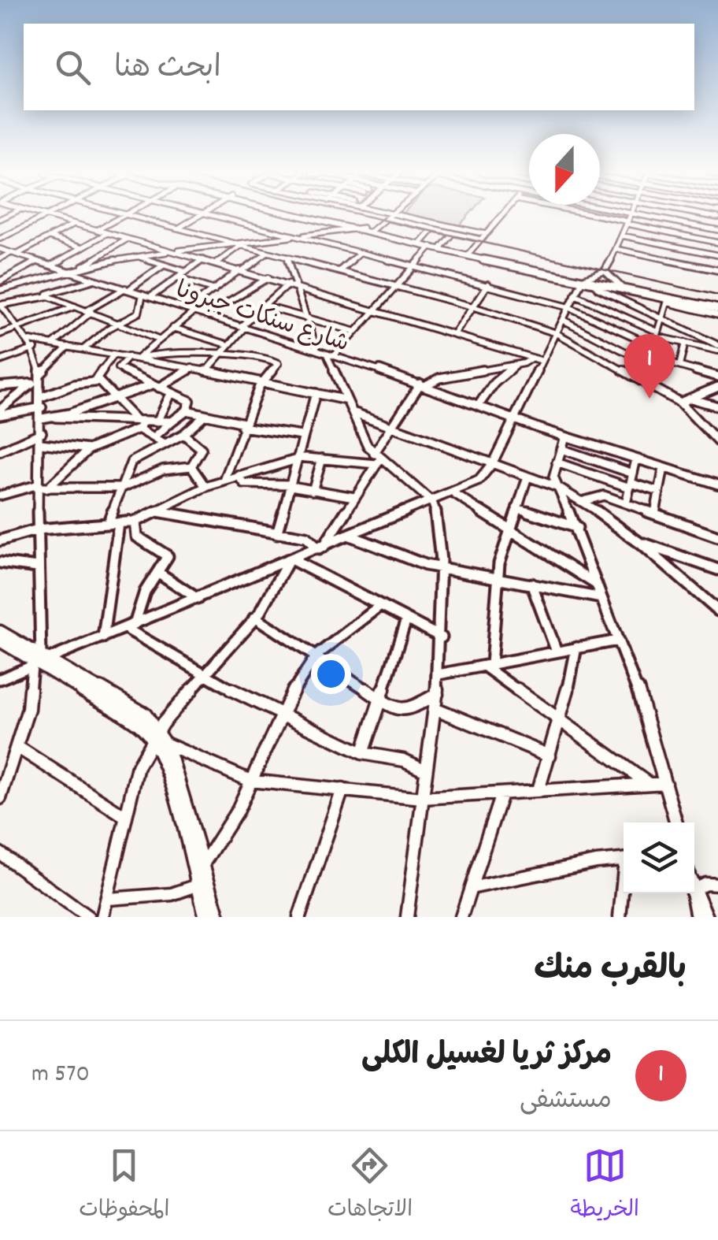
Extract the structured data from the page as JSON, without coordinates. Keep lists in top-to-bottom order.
{
  "streets": {
    "street": ["شارع سنكات جبرونا"]
  },
  "north": "bottom",
  "page": {
    "search": "ابحث هنا",
    "pins": "1",
    "heading": "بالقرب منك",
    "list": [
      {
        "mark": "1",
        "name": "مركز ثريا لغسيل الكلى",
        "note": "مستشفى",
        "value": "570 m"
      }
    ],
    "nav": ["الخريطة", "الاتجاهات", "المحفوظات"]
  }
}
